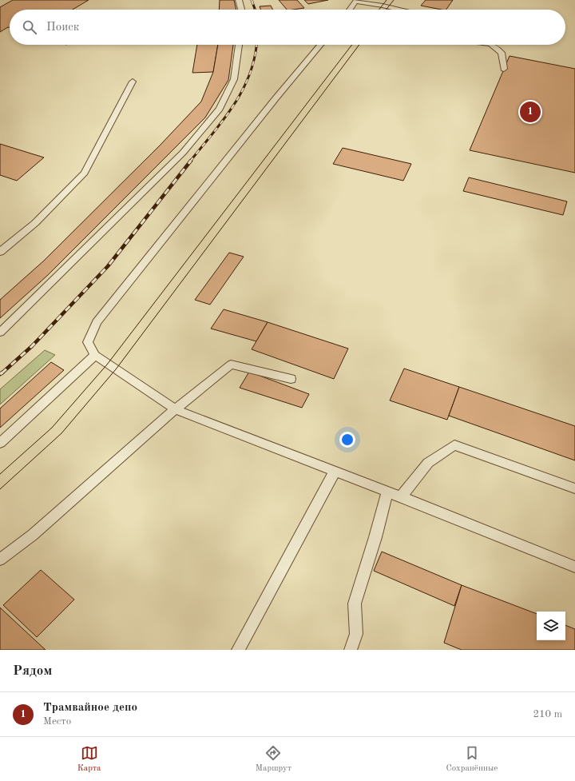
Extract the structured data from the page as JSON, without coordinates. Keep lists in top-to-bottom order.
{
  "page": {
    "search": "Поиск",
    "pins": "1",
    "heading": "Рядом",
    "list": [
      {
        "mark": "1",
        "name": "Трамвайное депо",
        "note": "Место",
        "value": "210 m"
      }
    ],
    "nav": ["Карта", "Маршрут", "Сохранённые"]
  }
}
